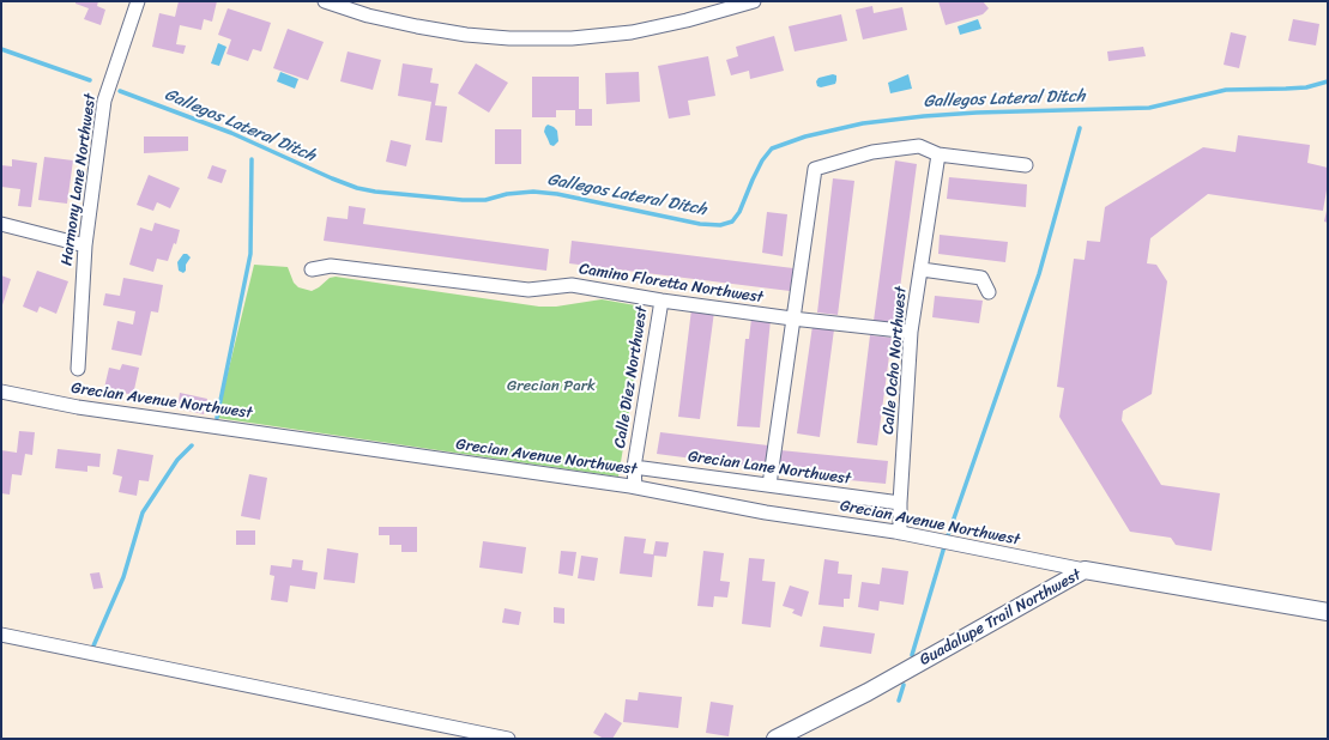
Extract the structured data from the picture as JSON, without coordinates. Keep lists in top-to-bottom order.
{
  "streets": {
    "street": [
      "Harmony Lane Northwest",
      "Camino Floretta Northwest",
      "Calle Ocho Northwest",
      "Calle Diez Northwest",
      "Grecian Avenue Northwest",
      "Grecian Lane Northwest",
      "Guadalupe Trail Northwest"
    ]
  },
  "crossings": [
    ["Camino Floretta Northwest", "Calle Ocho Northwest"],
    ["Camino Floretta Northwest", "Calle Diez Northwest"],
    ["Calle Ocho Northwest", "Grecian Avenue Northwest"],
    ["Calle Ocho Northwest", "Grecian Lane Northwest"],
    ["Calle Diez Northwest", "Grecian Avenue Northwest"],
    ["Calle Diez Northwest", "Grecian Lane Northwest"],
    ["Grecian Avenue Northwest", "Guadalupe Trail Northwest"]
  ],
  "water": ["Gallegos Lateral Ditch"],
  "parks": ["Grecian Park"]
}
